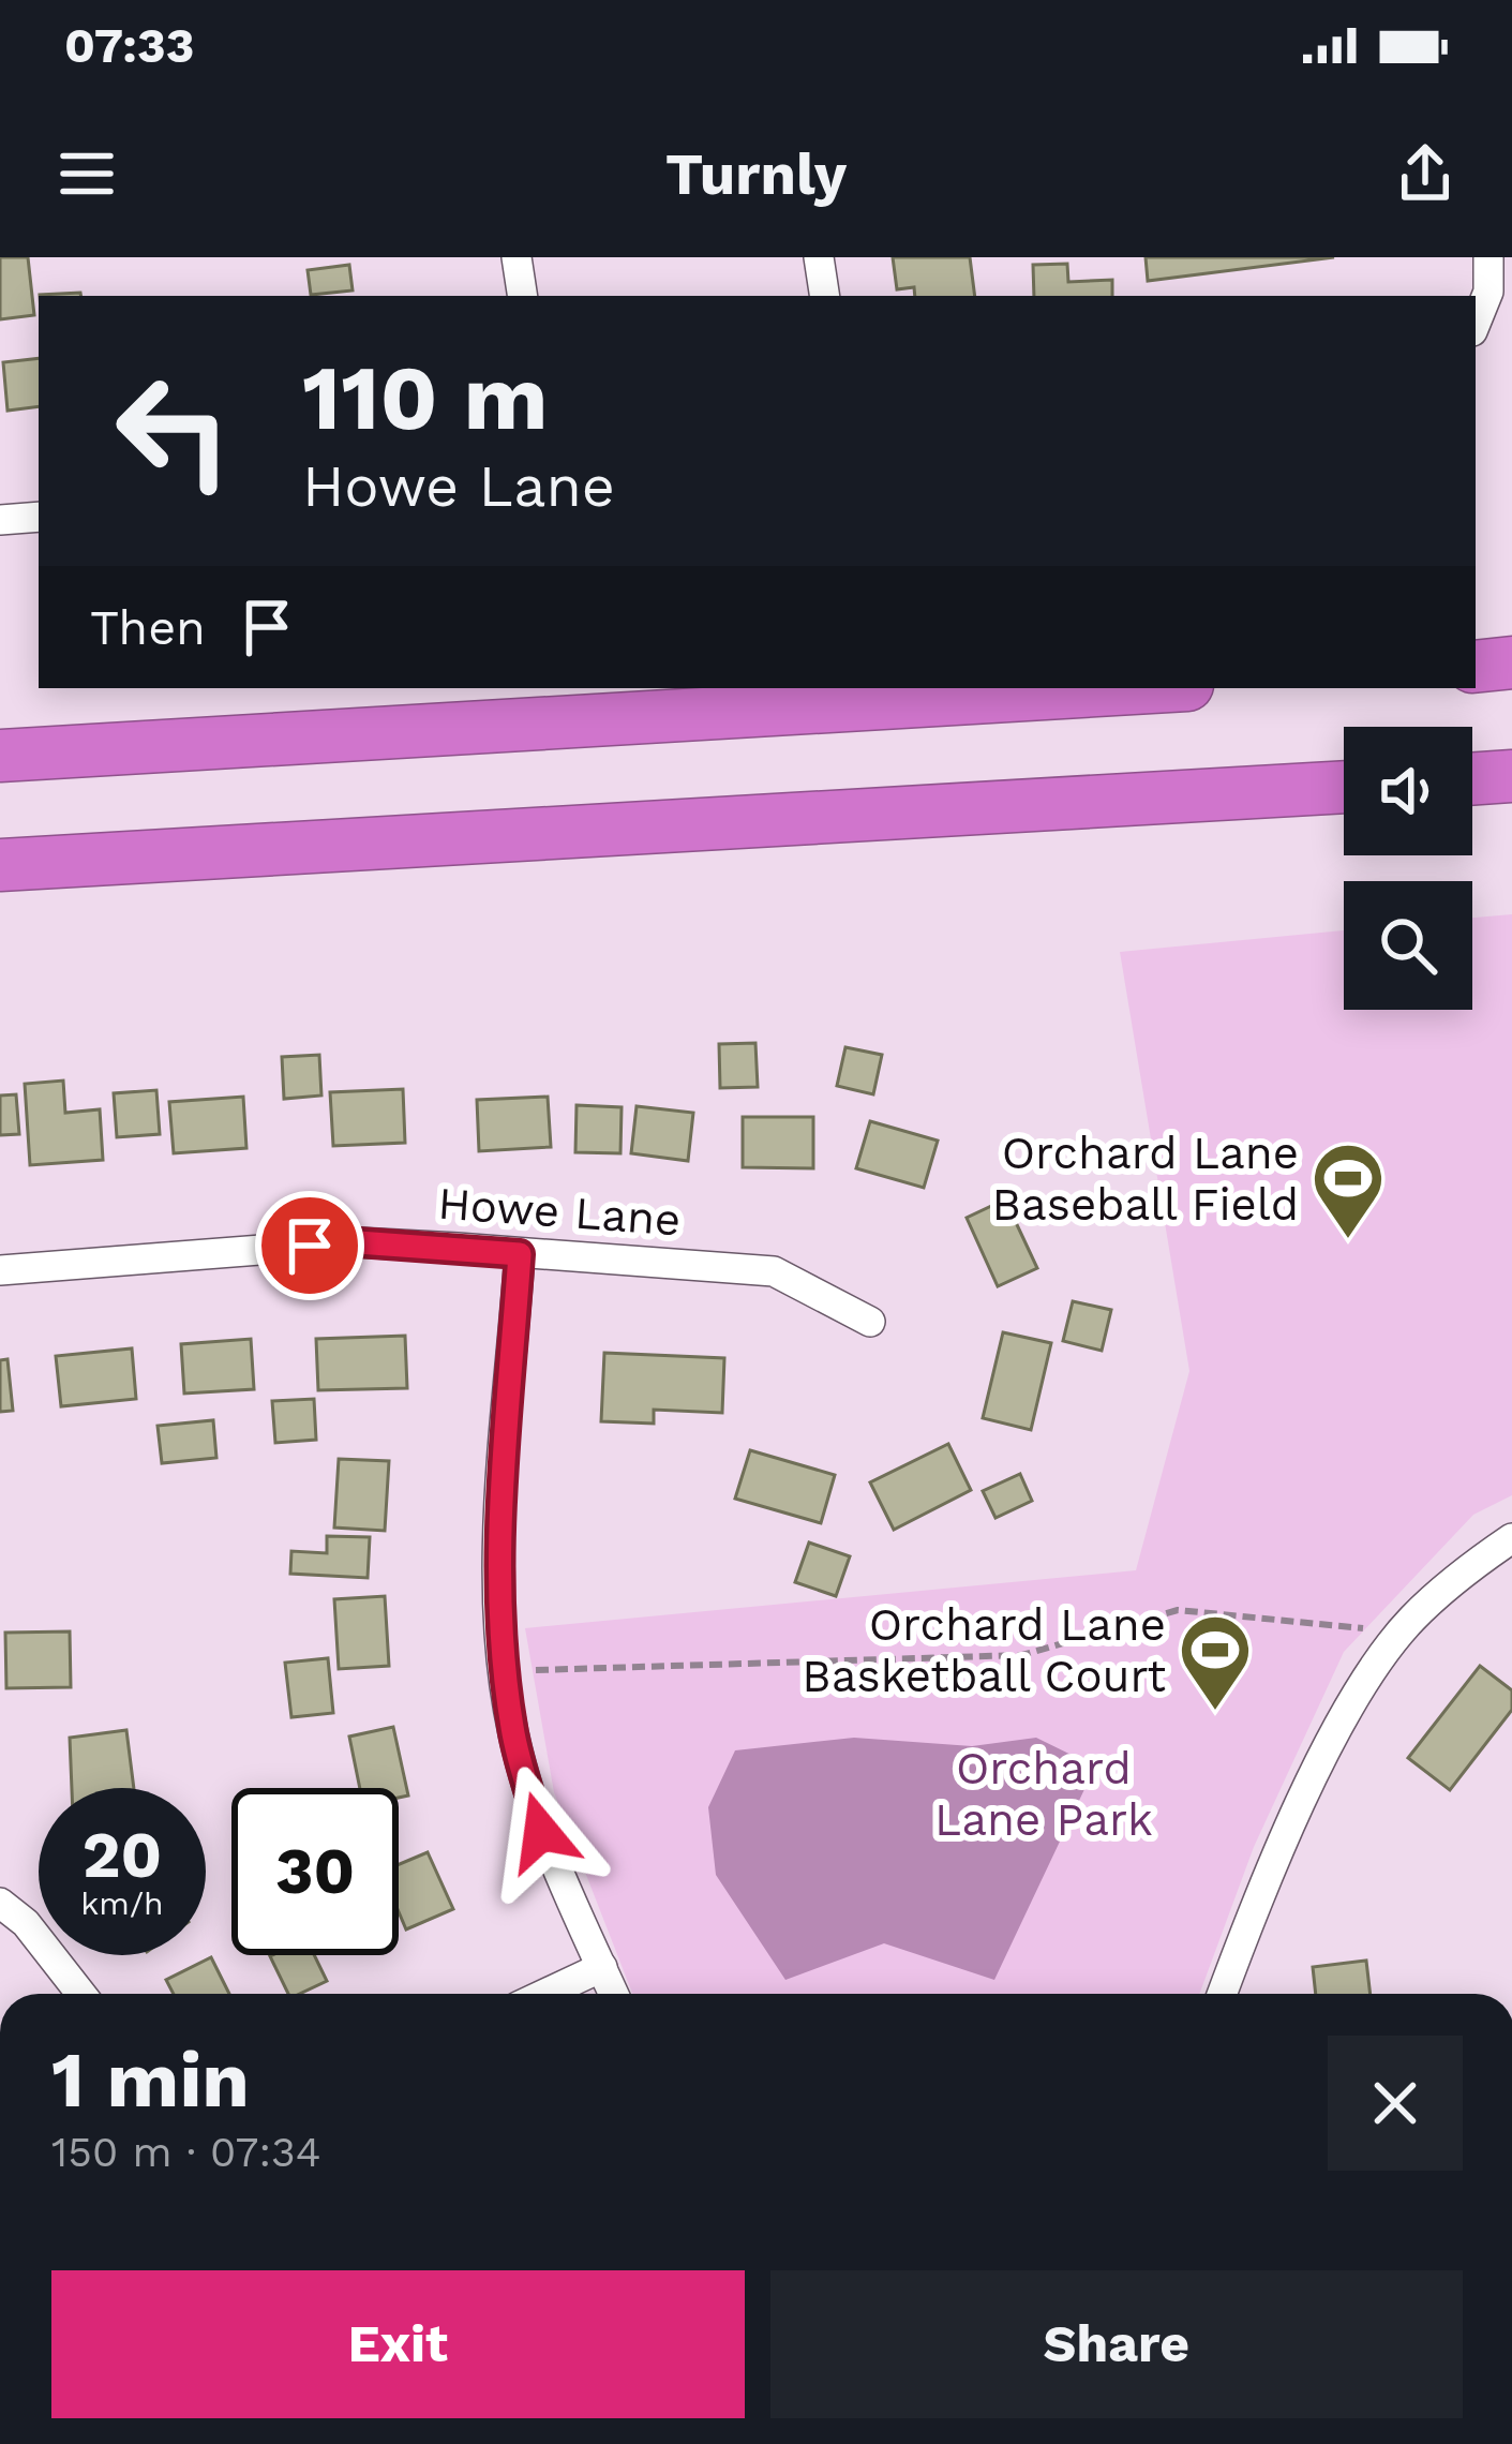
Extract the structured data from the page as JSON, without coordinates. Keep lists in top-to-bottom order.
{
  "streets": {
    "street": ["Howe Lane"]
  },
  "parks": ["Orchard Lane Park"],
  "places": {
    "sports": ["Orchard Lane Baseball Field", "Orchard Lane Basketball Court"]
  },
  "page": {
    "status": "07:33",
    "header": "Turnly",
    "turn": ["110 m", "Howe Lane"],
    "then": "Then",
    "speed": "20 km/h",
    "limit": "30",
    "heading": ["1 min", "150 m · 07:34"],
    "buttons": ["Exit", "Share"]
  }
}
